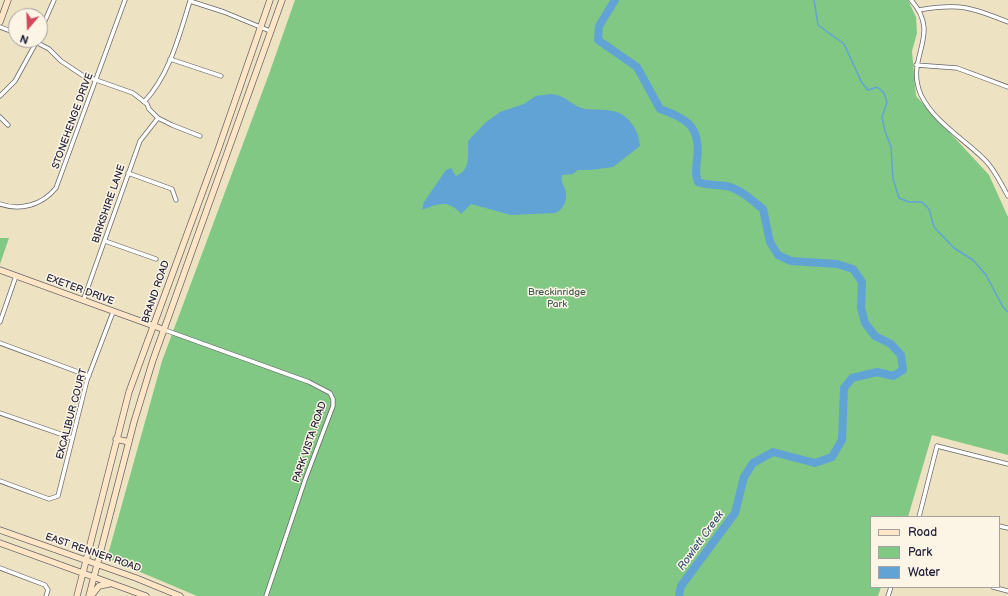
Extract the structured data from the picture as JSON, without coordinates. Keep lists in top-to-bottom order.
{
  "streets": {
    "main road": ["EXETER DRIVE", "BRAND ROAD", "EAST RENNER ROAD"],
    "street": [
      "STONEHENGE DRIVE",
      "BIRKSHIRE LANE",
      "EXCALIBUR COURT",
      "PARK VISTA ROAD"
    ]
  },
  "crossings": [
    ["BIRKSHIRE LANE", "EXETER DRIVE"],
    ["EXETER DRIVE", "BRAND ROAD"],
    ["EXETER DRIVE", "EXCALIBUR COURT"],
    ["EXETER DRIVE", "PARK VISTA ROAD"],
    ["BRAND ROAD", "EAST RENNER ROAD"]
  ],
  "water": ["Rowlett Creek"],
  "parks": ["Breckinridge Park"],
  "legend": ["Road", "Park", "Water"],
  "north": "bottom"
}
